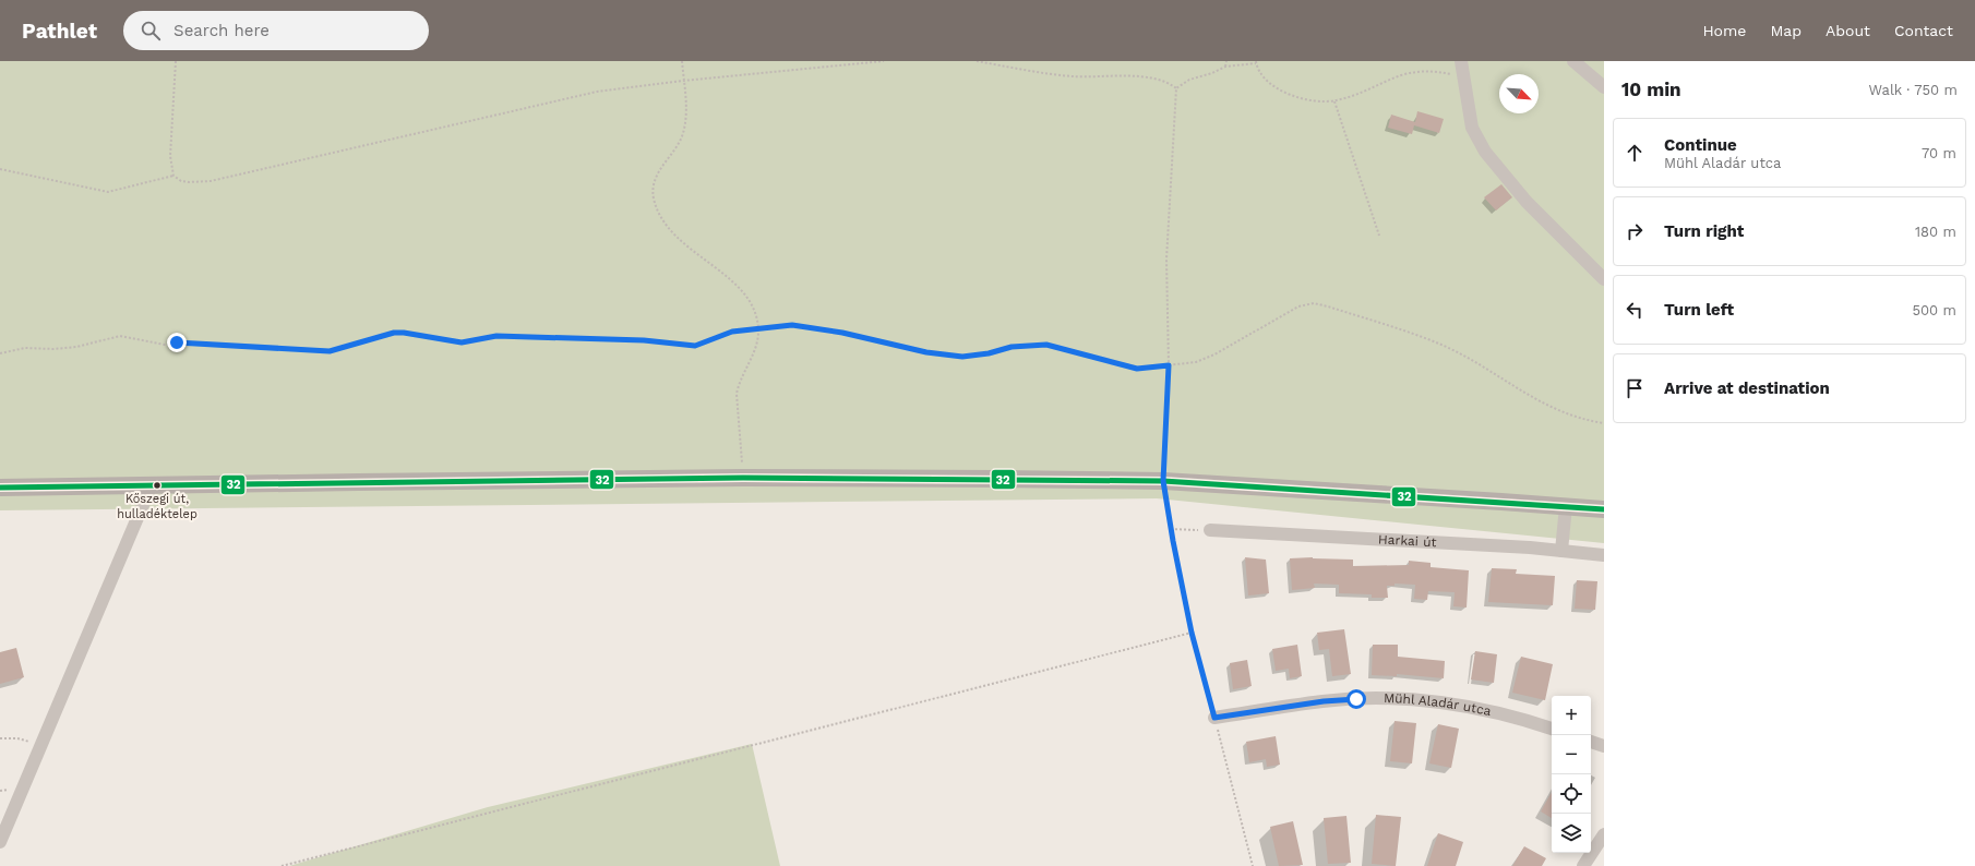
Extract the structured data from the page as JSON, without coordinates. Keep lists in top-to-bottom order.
{
  "streets": {
    "street": ["Harkai út", "Mühl Aladár utca"]
  },
  "places": ["Kőszegi út, hulladéktelep"],
  "lines": ["transit line 32"],
  "north": "bottom right",
  "page": {
    "header": "Pathlet",
    "search": "Search here",
    "nav": [
      "Home",
      "Map",
      "About",
      "Contact"
    ],
    "heading": ["10 min", "Walk · 750 m"],
    "list": [
      ["Continue", "Mühl Aladár utca", "70 m"],
      ["Turn right", "180 m"],
      ["Turn left", "500 m"],
      "Arrive at destination"
    ],
    "map_buttons": ["+", "−"]
  }
}
